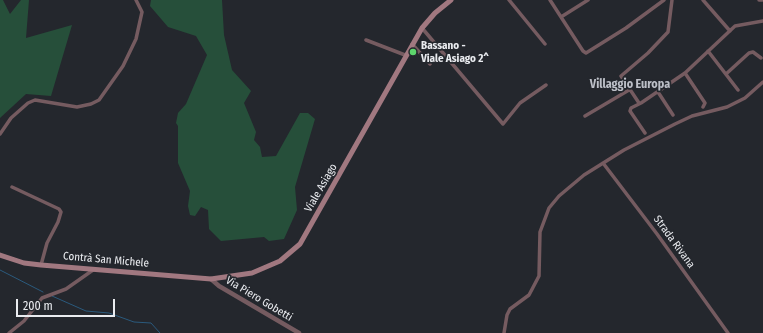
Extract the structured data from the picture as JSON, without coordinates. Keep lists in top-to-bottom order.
{
  "streets": {
    "main road": ["Viale Asiago", "Contrà San Michele"],
    "street": ["Strada Rivana", "Via Piero Gobetti"]
  },
  "crossings": [
    ["Viale Asiago", "Contrà San Michele"],
    ["Viale Asiago", "Via Piero Gobetti"],
    ["Contrà San Michele", "Via Piero Gobetti"]
  ],
  "districts": ["Villaggio Europa"],
  "places": ["Bassano - Viale Asiago 2^"],
  "scale_bar": "200 m"
}
